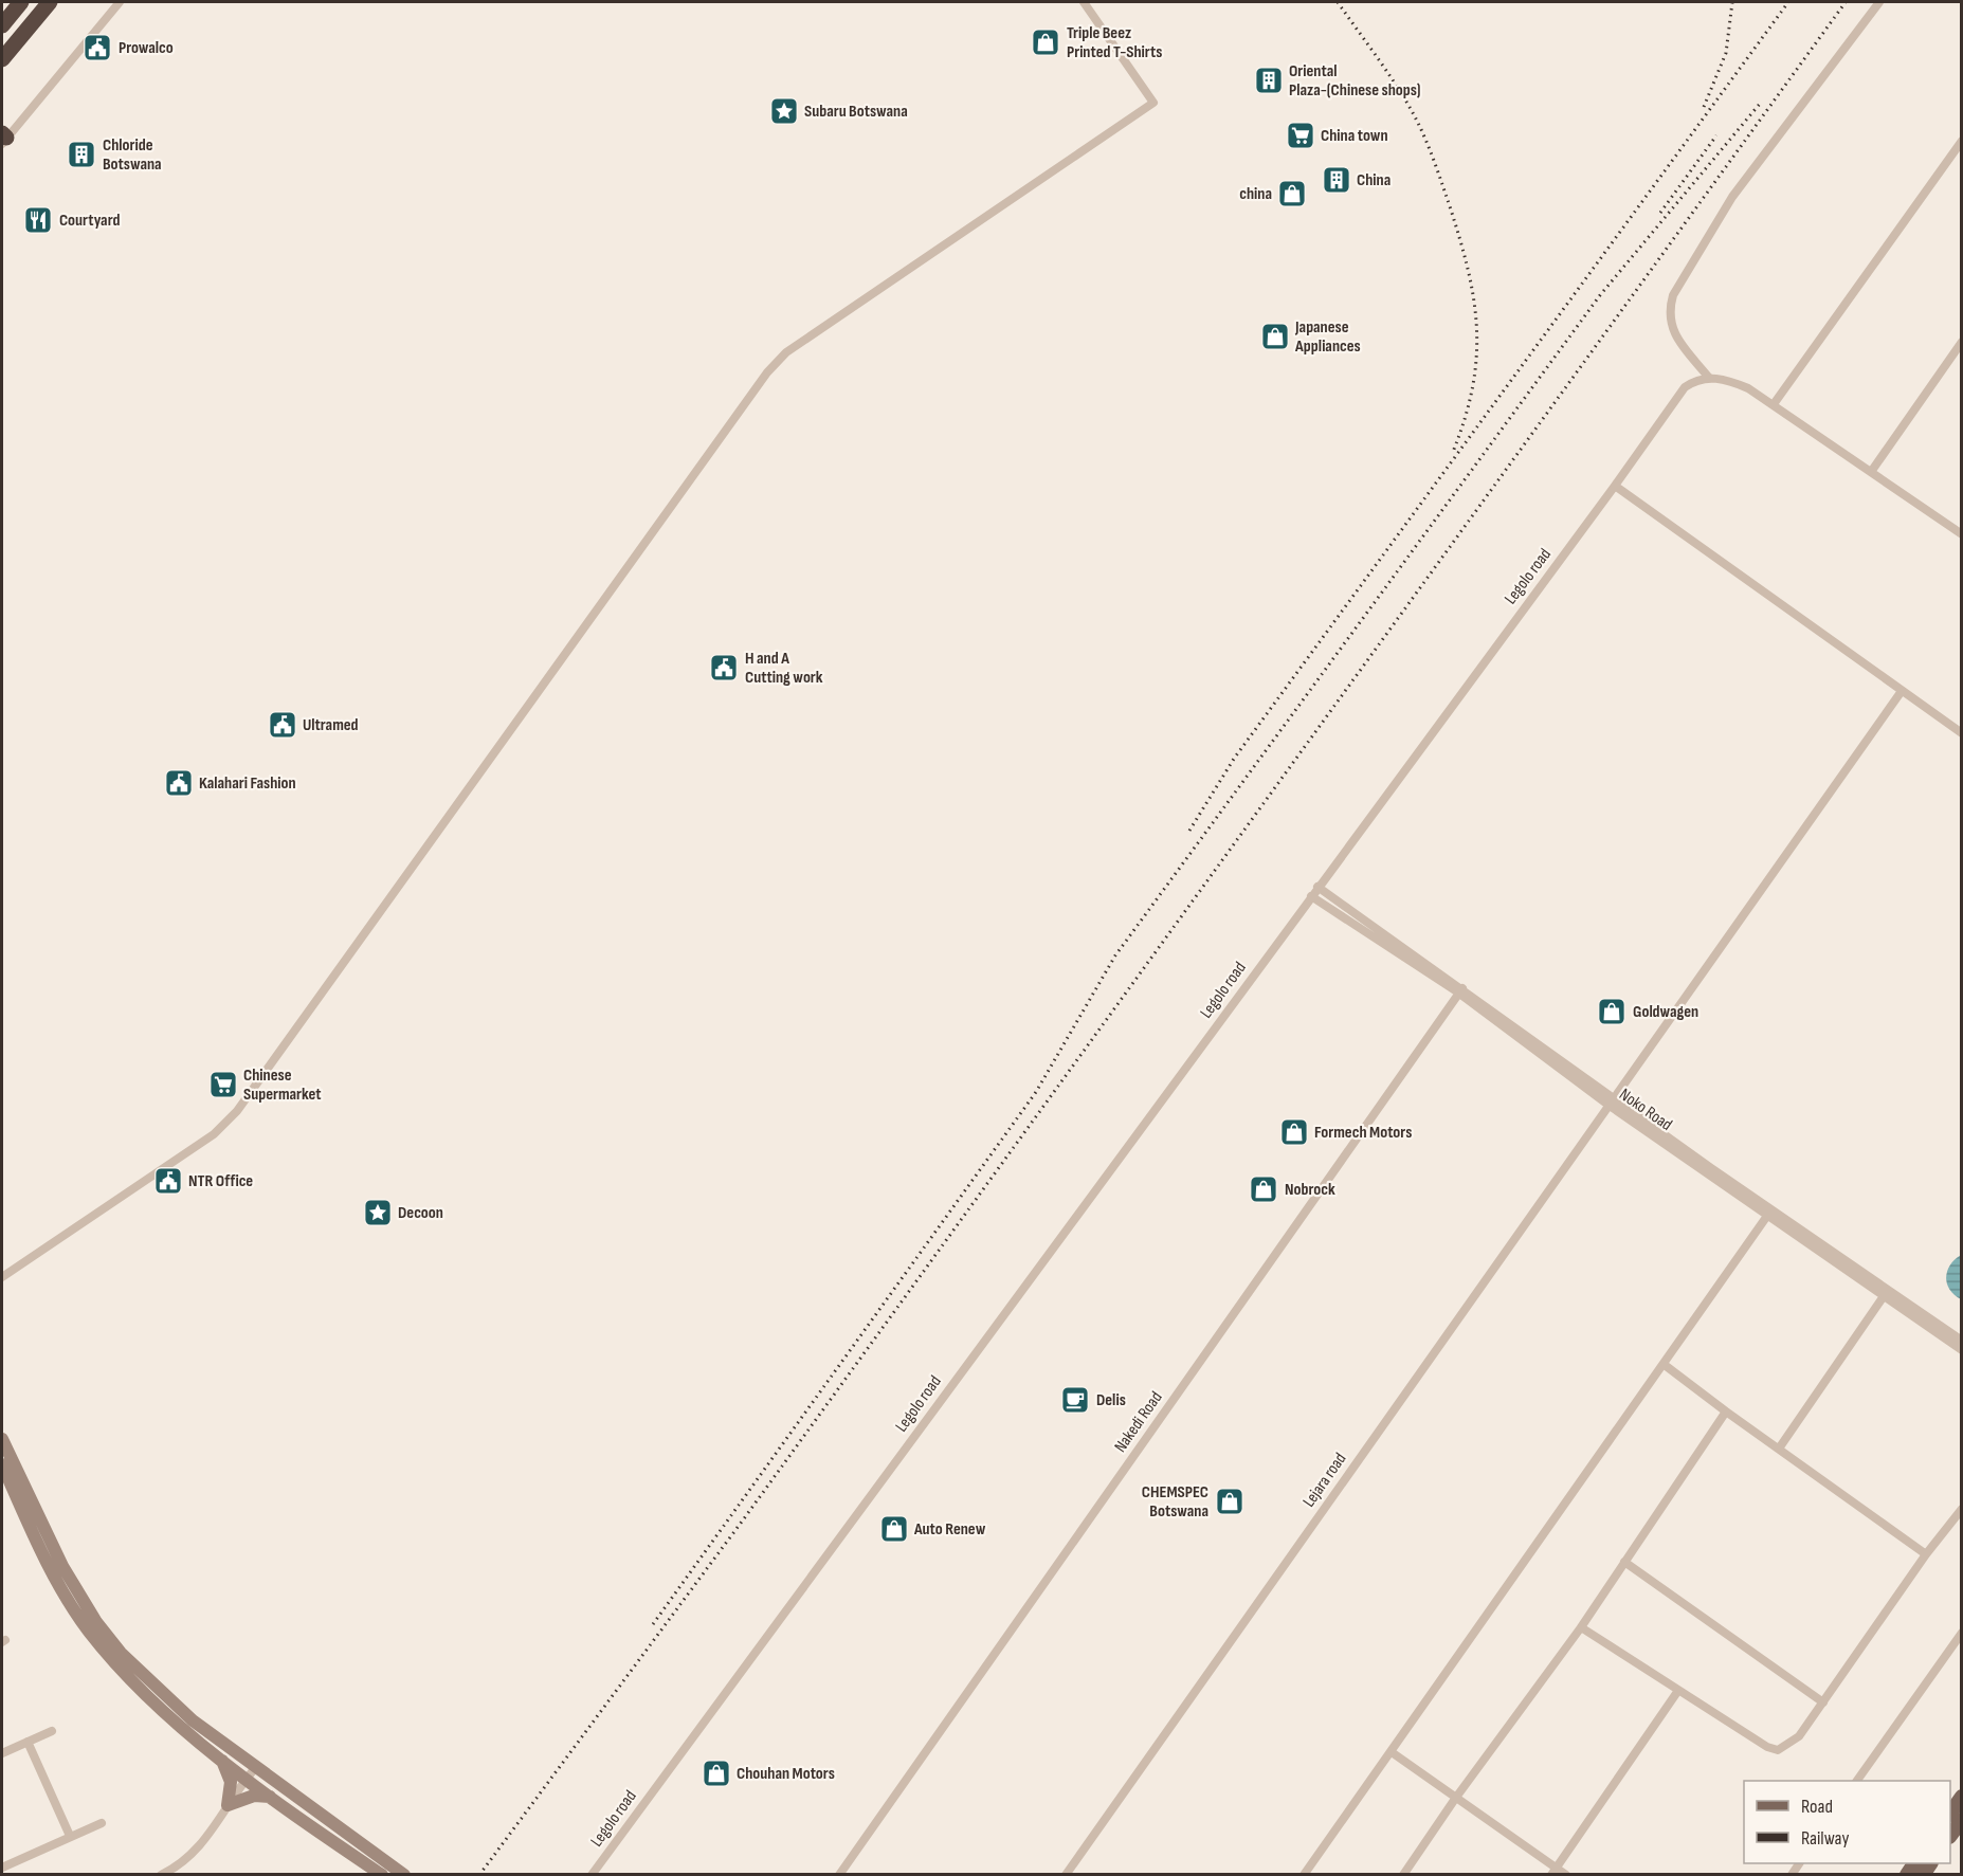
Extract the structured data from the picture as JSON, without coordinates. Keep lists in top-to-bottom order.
{
  "streets": {
    "street": [
      "Legolo road",
      "Noko Road",
      "Nakedi Road",
      "Lejara road"
    ]
  },
  "crossings": [
    ["Legolo road", "Noko Road"],
    ["Noko Road", "Nakedi Road"],
    ["Noko Road", "Lejara road"]
  ],
  "places": {
    "shop": [
      "Triple Beez Printed T-Shirts",
      "china",
      "Japanese Appliances",
      "Goldwagen",
      "Formech Motors",
      "Nobrock",
      "CHEMSPEC Botswana",
      "Auto Renew",
      "Chouhan Motors"
    ],
    "public building": [
      "Prowalco",
      "H and A Cutting work",
      "Ultramed",
      "Kalahari Fashion",
      "NTR Office"
    ],
    "building": ["Oriental Plaza-(Chinese shops)", "Chloride Botswana", "China"],
    "place": ["Subaru Botswana", "Decoon"],
    "supermarket": ["China town", "Chinese Supermarket"],
    "restaurant": ["Courtyard"],
    "cafe": ["Delis"]
  },
  "legend": ["Road", "Railway"]
}
